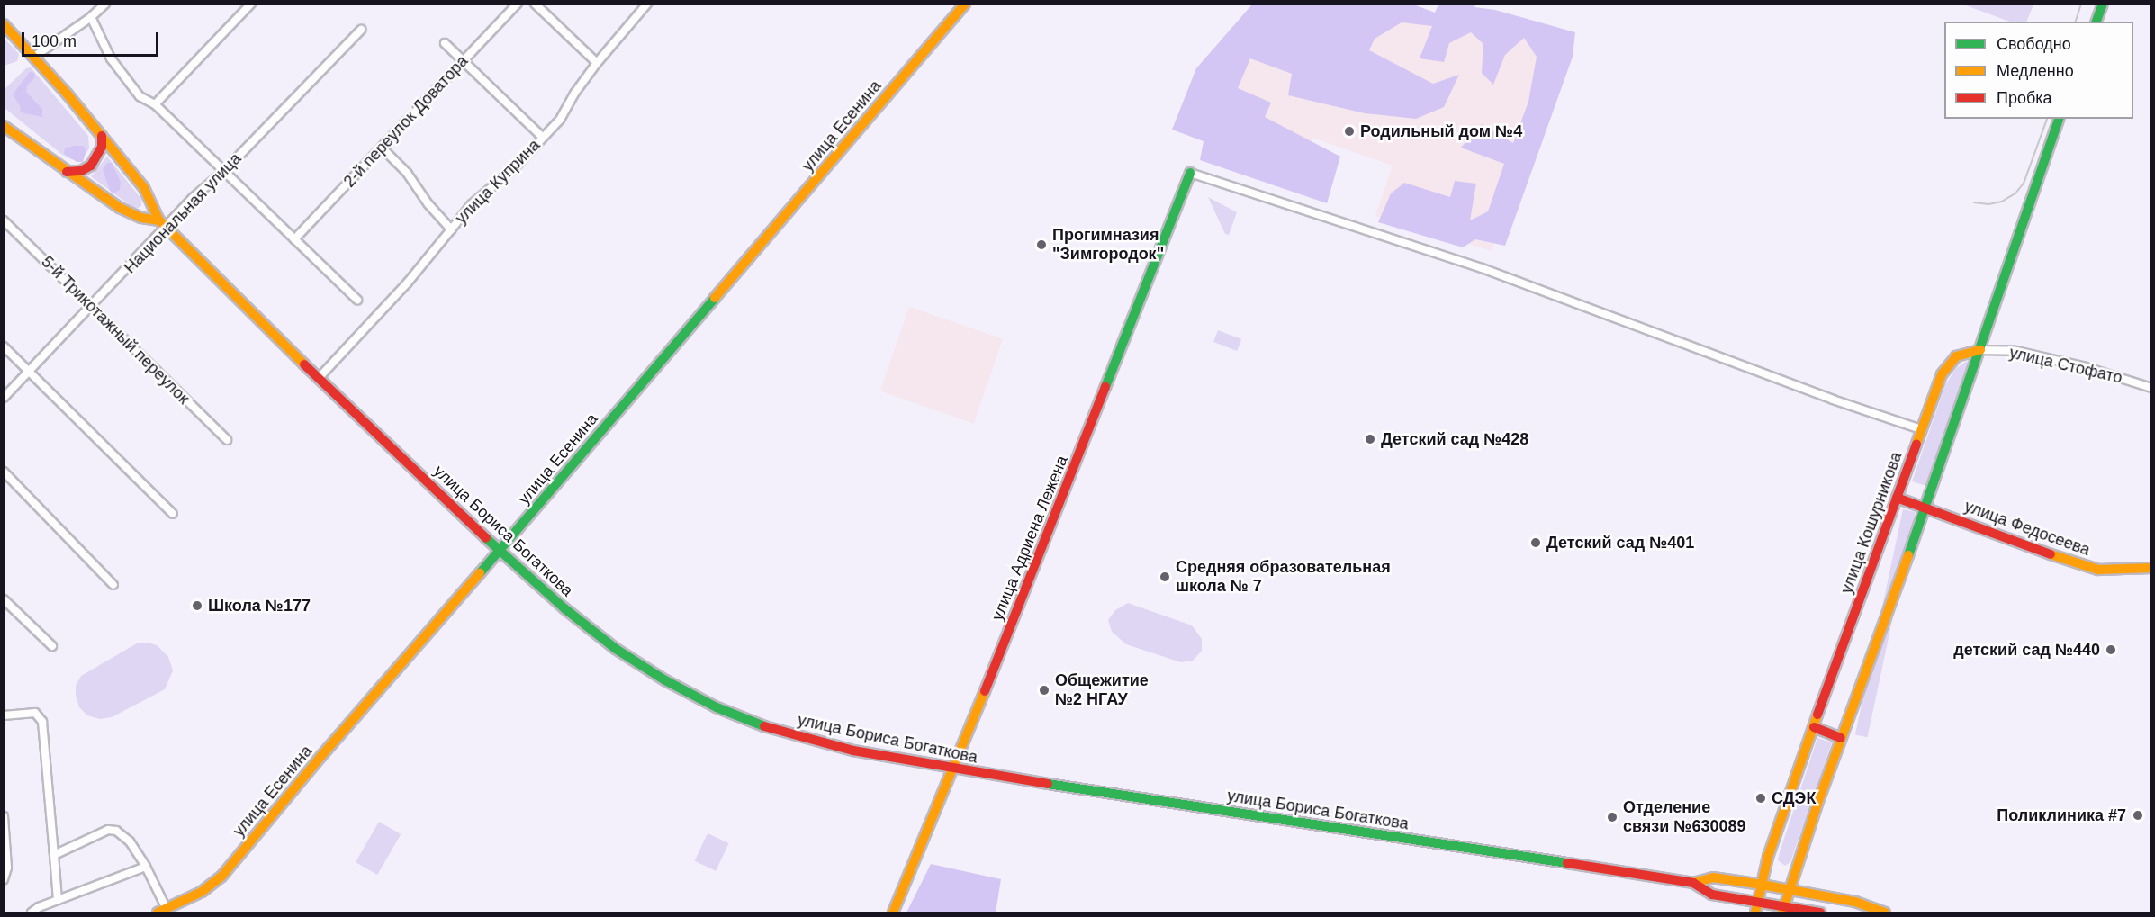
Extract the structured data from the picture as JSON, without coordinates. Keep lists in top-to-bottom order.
{
  "streets": {
    "main road": [
      "улица Есенина",
      "улица Кошурникова",
      "улица Федосеева",
      "улица Бориса Богаткова",
      "улица Адриена Лежена"
    ],
    "street": [
      "2-й переулок Доватора",
      "улица Куприна",
      "Национальная улица",
      "5-й Трикотажный переулок",
      "улица Стофато"
    ]
  },
  "crossings": [
    ["улица Есенина", "улица Бориса Богаткова"],
    ["улица Куприна", "улица Бориса Богаткова"],
    ["Национальная улица", "5-й Трикотажный переулок"],
    ["Национальная улица", "улица Бориса Богаткова"],
    ["улица Стофато", "улица Кошурникова"],
    ["улица Кошурникова", "улица Федосеева"],
    ["улица Кошурникова", "улица Бориса Богаткова"],
    ["улица Бориса Богаткова", "улица Адриена Лежена"]
  ],
  "places": [
    "Родильный дом №4",
    "Прогимназия \"Зимгородок\"",
    "Детский сад №428",
    "Детский сад №401",
    "Средняя образовательная школа № 7",
    "Школа №177",
    "детский сад №440",
    "Общежитие №2 НГАУ",
    "СДЭК",
    "Поликлиника #7",
    "Отделение связи №630089"
  ],
  "legend": ["Свободно", "Медленно", "Пробка"],
  "scale_bar": "100 m"
}
